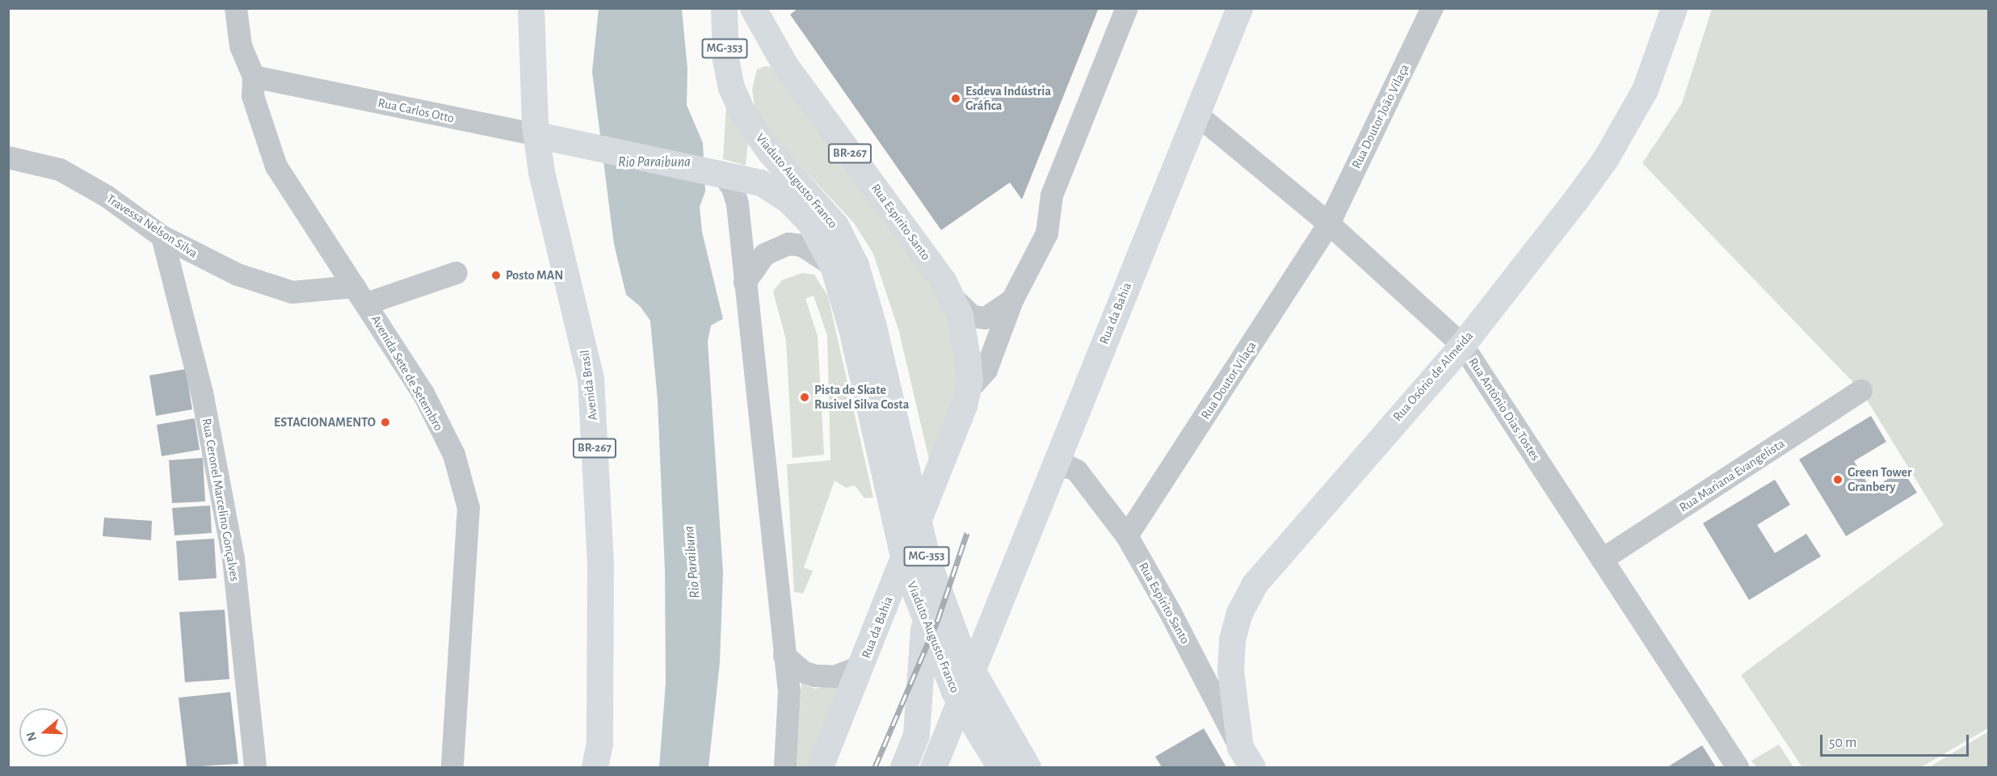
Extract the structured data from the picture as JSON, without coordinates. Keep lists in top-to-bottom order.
{
  "streets": {
    "main road": [
      "MG-353",
      "Rua Carlos Otto",
      "BR-267",
      "Viaduto Augusto Franco",
      "Rua Espírito Santo",
      "Rua da Bahia",
      "Rua Osório de Almeida",
      "Avenida Brasil"
    ],
    "street": [
      "Rua Doutor João Vilaça",
      "Travessa Nelson Silva",
      "Avenida Sete de Setembro",
      "Rua Doutor Vilaça",
      "Rua Antônio Dias Tostes",
      "Rua Mariana Evangelista",
      "Rua Ceronel Marcelino Gonçalves"
    ]
  },
  "crossings": [
    ["Rua Carlos Otto", "Viaduto Augusto Franco"],
    ["Rua Carlos Otto", "Avenida Sete de Setembro"],
    ["Rua Carlos Otto", "Avenida Brasil"],
    ["Rua Doutor João Vilaça", "Rua Doutor Vilaça"],
    ["Rua Doutor João Vilaça", "Rua Antônio Dias Tostes"],
    ["Rua Espírito Santo", "Rua da Bahia"],
    ["Rua Espírito Santo", "Rua Osório de Almeida"],
    ["Rua Espírito Santo", "Rua Doutor Vilaça"],
    ["Travessa Nelson Silva", "Avenida Sete de Setembro"],
    ["Travessa Nelson Silva", "Rua Ceronel Marcelino Gonçalves"],
    ["Rua da Bahia", "Rua Antônio Dias Tostes"],
    ["Rua Osório de Almeida", "Rua Antônio Dias Tostes"],
    ["Rua Doutor Vilaça", "Rua Antônio Dias Tostes"],
    ["Rua Antônio Dias Tostes", "Rua Mariana Evangelista"]
  ],
  "water": ["Rio Paraibuna"],
  "places": [
    "Esdeva Indústria Gráfica",
    "Posto MAN",
    "Pista de Skate Rusivel Silva Costa",
    "ESTACIONAMENTO",
    "Green Tower Granbery"
  ],
  "scale_bar": "50 m",
  "north": "left"
}
